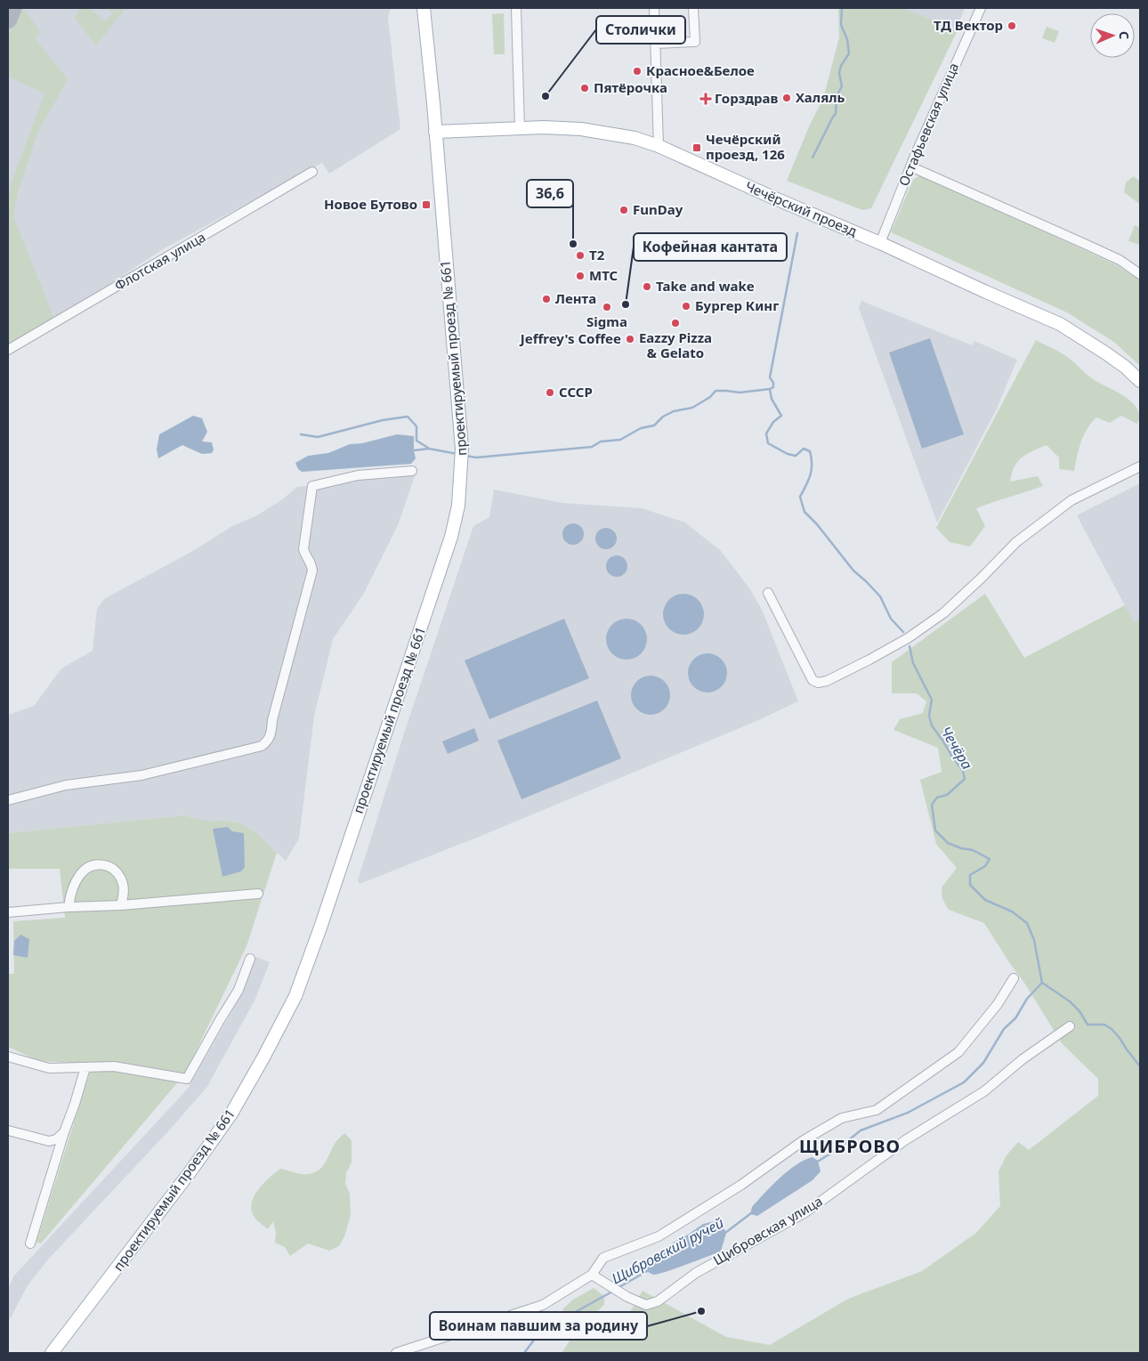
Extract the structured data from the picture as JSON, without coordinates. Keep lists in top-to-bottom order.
{
  "streets": {
    "main road": ["Чечёрский проезд", "проектируемый проезд № 661"],
    "street": ["Остафьевская улица", "Флотская улица", "Щибровская улица"]
  },
  "crossings": [
    ["Остафьевская улица", "Чечёрский проезд"],
    ["Чечёрский проезд", "проектируемый проезд № 661"]
  ],
  "districts": ["ЩИБРОВО"],
  "water": ["Чечёра", "Щибровский ручей"],
  "places": {
    "other": [
      "ТД Вектор",
      "Красное&Белое",
      "Пятёрочка",
      "Столички",
      "Халяль",
      "FunDay",
      "36,6",
      "T2",
      "МТС",
      "Take and wake",
      "Лента",
      "Кофейная кантата",
      "Бургер Кинг",
      "Sigma",
      "Eazzy Pizza & Gelato",
      "Jeffrey's Coffee",
      "СССР",
      "Воинам павшим за родину"
    ],
    "health": ["Горздрав"],
    "transit": ["Чечёрский проезд, 126", "Новое Бутово"]
  },
  "north": "right"
}
